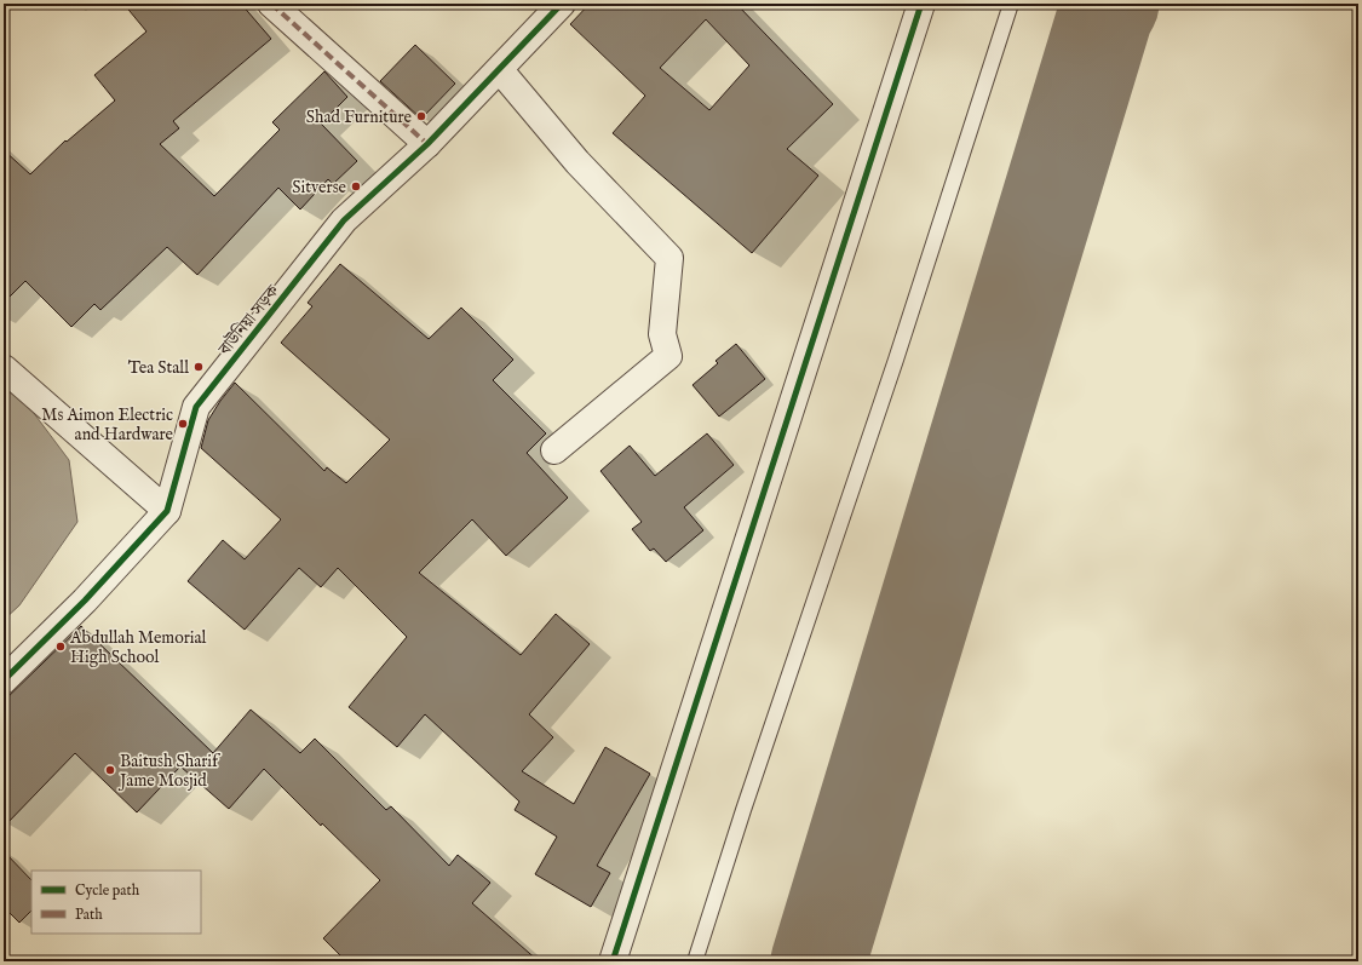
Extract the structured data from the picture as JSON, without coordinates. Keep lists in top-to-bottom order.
{
  "streets": {
    "street": ["বাউনিয়া সড়ক"]
  },
  "places": [
    "Shad Furniture",
    "Sitverse",
    "Tea Stall",
    "Ms Aimon Electric and Hardware",
    "Abdullah Memorial High School",
    "Baitush Sharif Jame Mosjid"
  ],
  "legend": ["Cycle path", "Path"]
}
